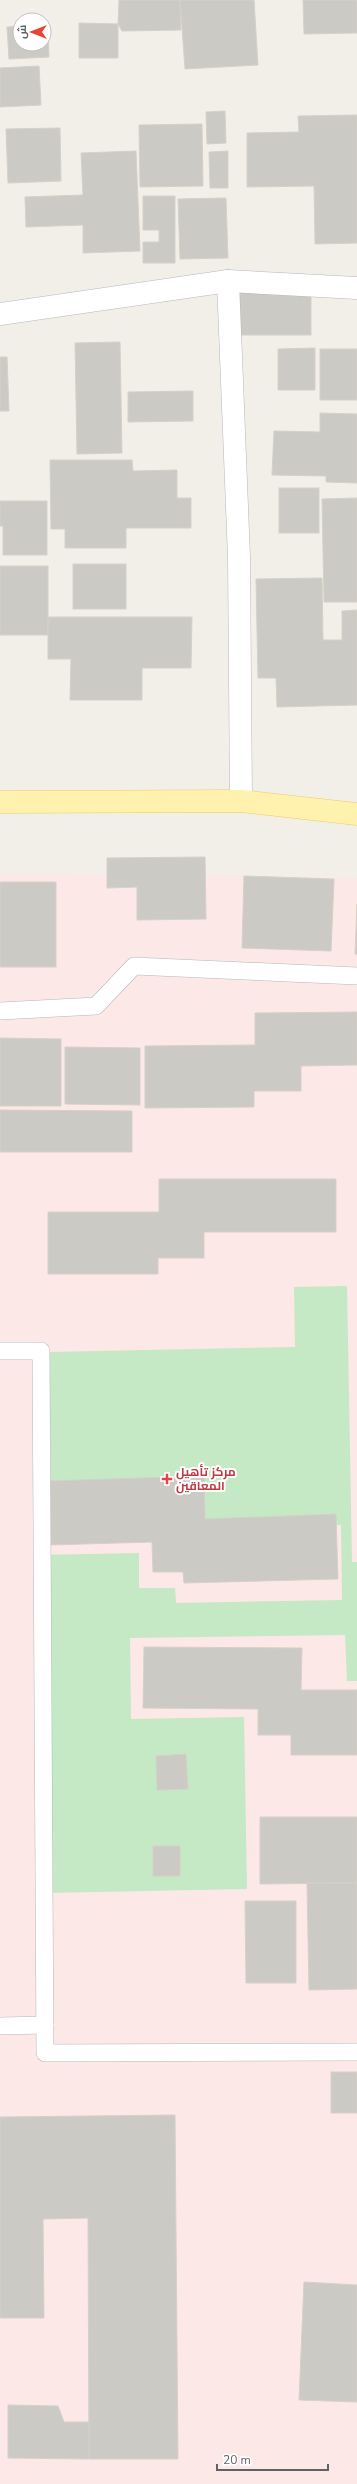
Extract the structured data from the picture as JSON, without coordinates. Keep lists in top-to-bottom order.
{
  "places": {
    "health": ["مركز تأهيل المعاقين"]
  },
  "scale_bar": "20 m",
  "north": "left"
}
